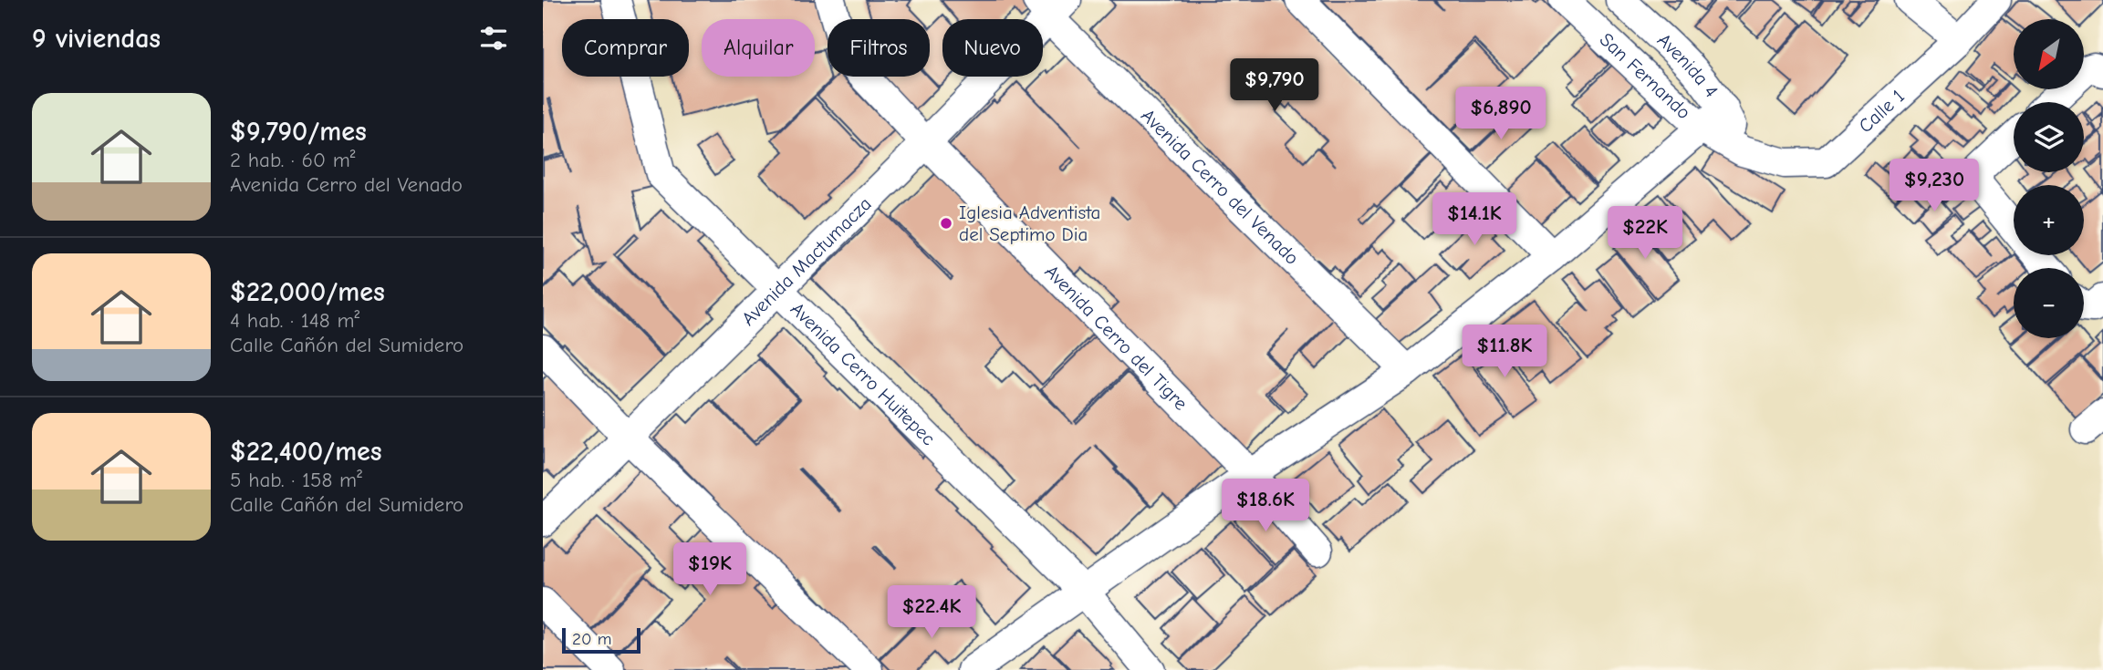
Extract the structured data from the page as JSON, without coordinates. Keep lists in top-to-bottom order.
{
  "streets": {
    "street": [
      "Avenida 4",
      "San Fernando",
      "Calle 1",
      "Avenida Cerro del Venado",
      "Avenida Mactumacza",
      "Avenida Cerro del Tigre",
      "Avenida Cerro Huitepec"
    ]
  },
  "crossings": [
    ["San Fernando", "Calle 1"],
    ["Avenida Cerro del Venado", "Avenida Mactumacza"],
    ["Avenida Mactumacza", "Avenida Cerro del Tigre"],
    ["Avenida Mactumacza", "Avenida Cerro Huitepec"]
  ],
  "places": ["Iglesia Adventista del Septimo Dia"],
  "scale_bar": "20 m",
  "north": "bottom left",
  "page": {
    "heading": "9 viviendas",
    "map_buttons": ["+", "−"],
    "chip": [
      "Comprar",
      "Alquilar",
      "Filtros",
      "Nuevo"
    ],
    "price": [
      "$9,790",
      "$6,890",
      "$9,230",
      "$14.1K",
      "$22K",
      "$11.8K",
      "$18.6K",
      "$19K",
      "$22.4K"
    ],
    "list": [
      {
        "name": "$9,790/mes",
        "note": "2 hab. · 60 m² · Avenida Cerro del Venado"
      },
      {
        "name": "$22,000/mes",
        "note": "4 hab. · 148 m² · Calle Cañón del Sumidero"
      },
      {
        "name": "$22,400/mes",
        "note": "5 hab. · 158 m² · Calle Cañón del Sumidero"
      }
    ],
    "scale": "20 m"
  }
}
